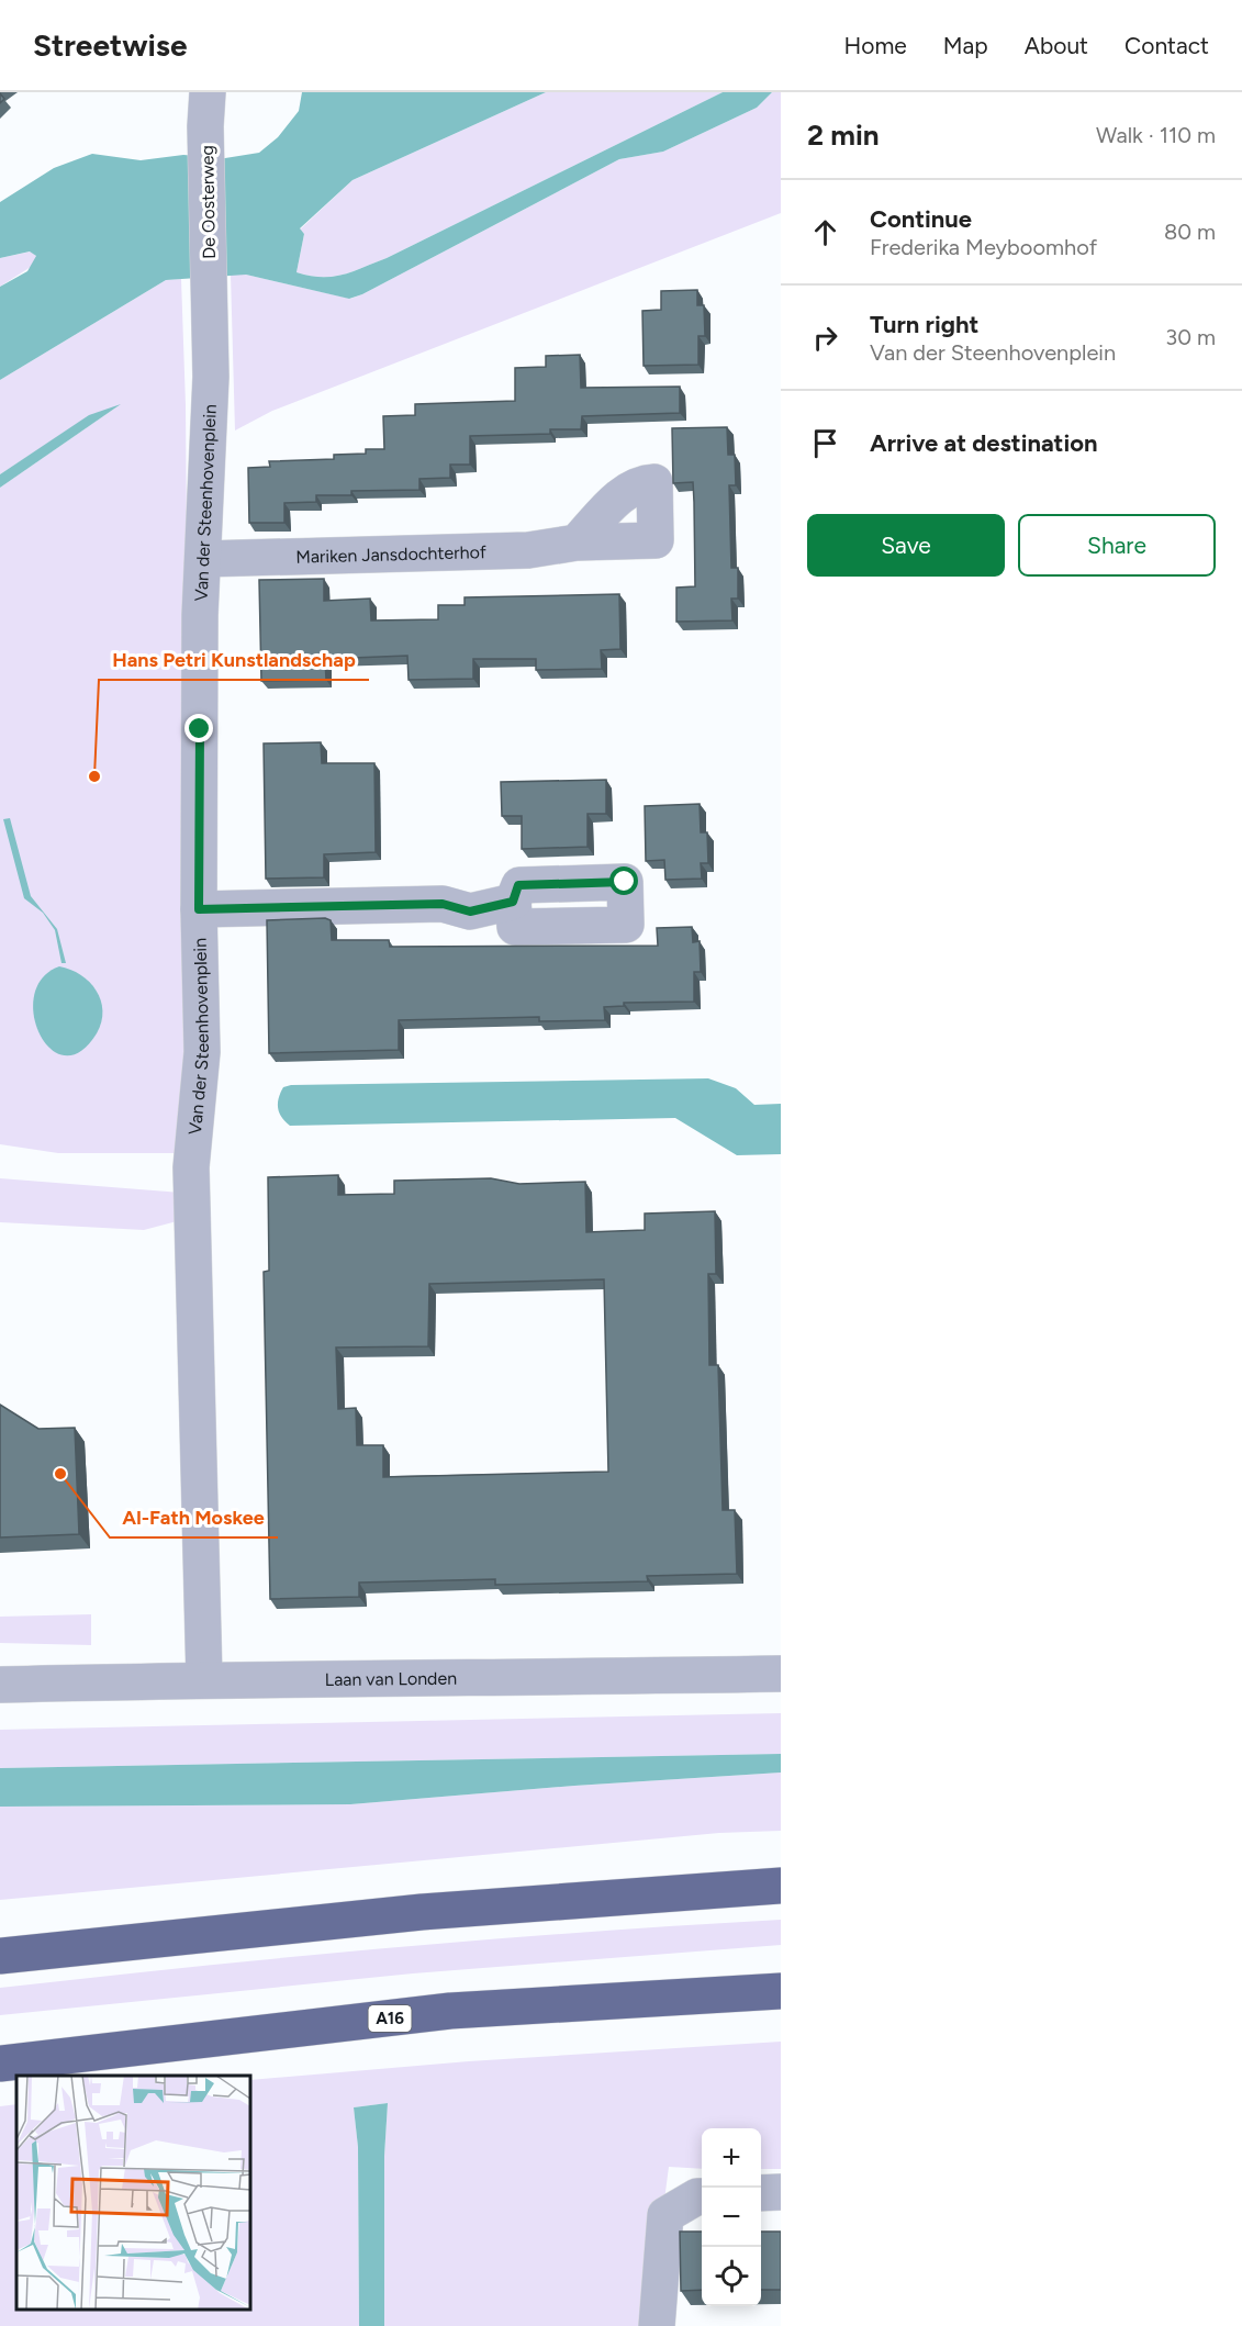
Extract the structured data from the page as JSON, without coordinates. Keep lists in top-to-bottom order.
{
  "streets": {
    "highway": ["A16"],
    "street": [
      "De Oosterweg",
      "Van der Steenhovenplein",
      "Mariken Jansdochterhof",
      "Laan van Londen"
    ]
  },
  "crossings": [
    ["De Oosterweg", "Van der Steenhovenplein"],
    ["Van der Steenhovenplein", "Mariken Jansdochterhof"],
    ["Van der Steenhovenplein", "Laan van Londen"]
  ],
  "places": ["Hans Petri Kunstlandschap", "Al-Fath Moskee"],
  "page": {
    "header": "Streetwise",
    "nav": [
      "Home",
      "Map",
      "About",
      "Contact"
    ],
    "heading": ["2 min", "Walk · 110 m"],
    "list": [
      ["Continue", "Frederika Meyboomhof", "80 m"],
      ["Turn right", "Van der Steenhovenplein", "30 m"],
      "Arrive at destination"
    ],
    "buttons": ["Save", "Share"],
    "map_buttons": ["+", "−"]
  }
}
